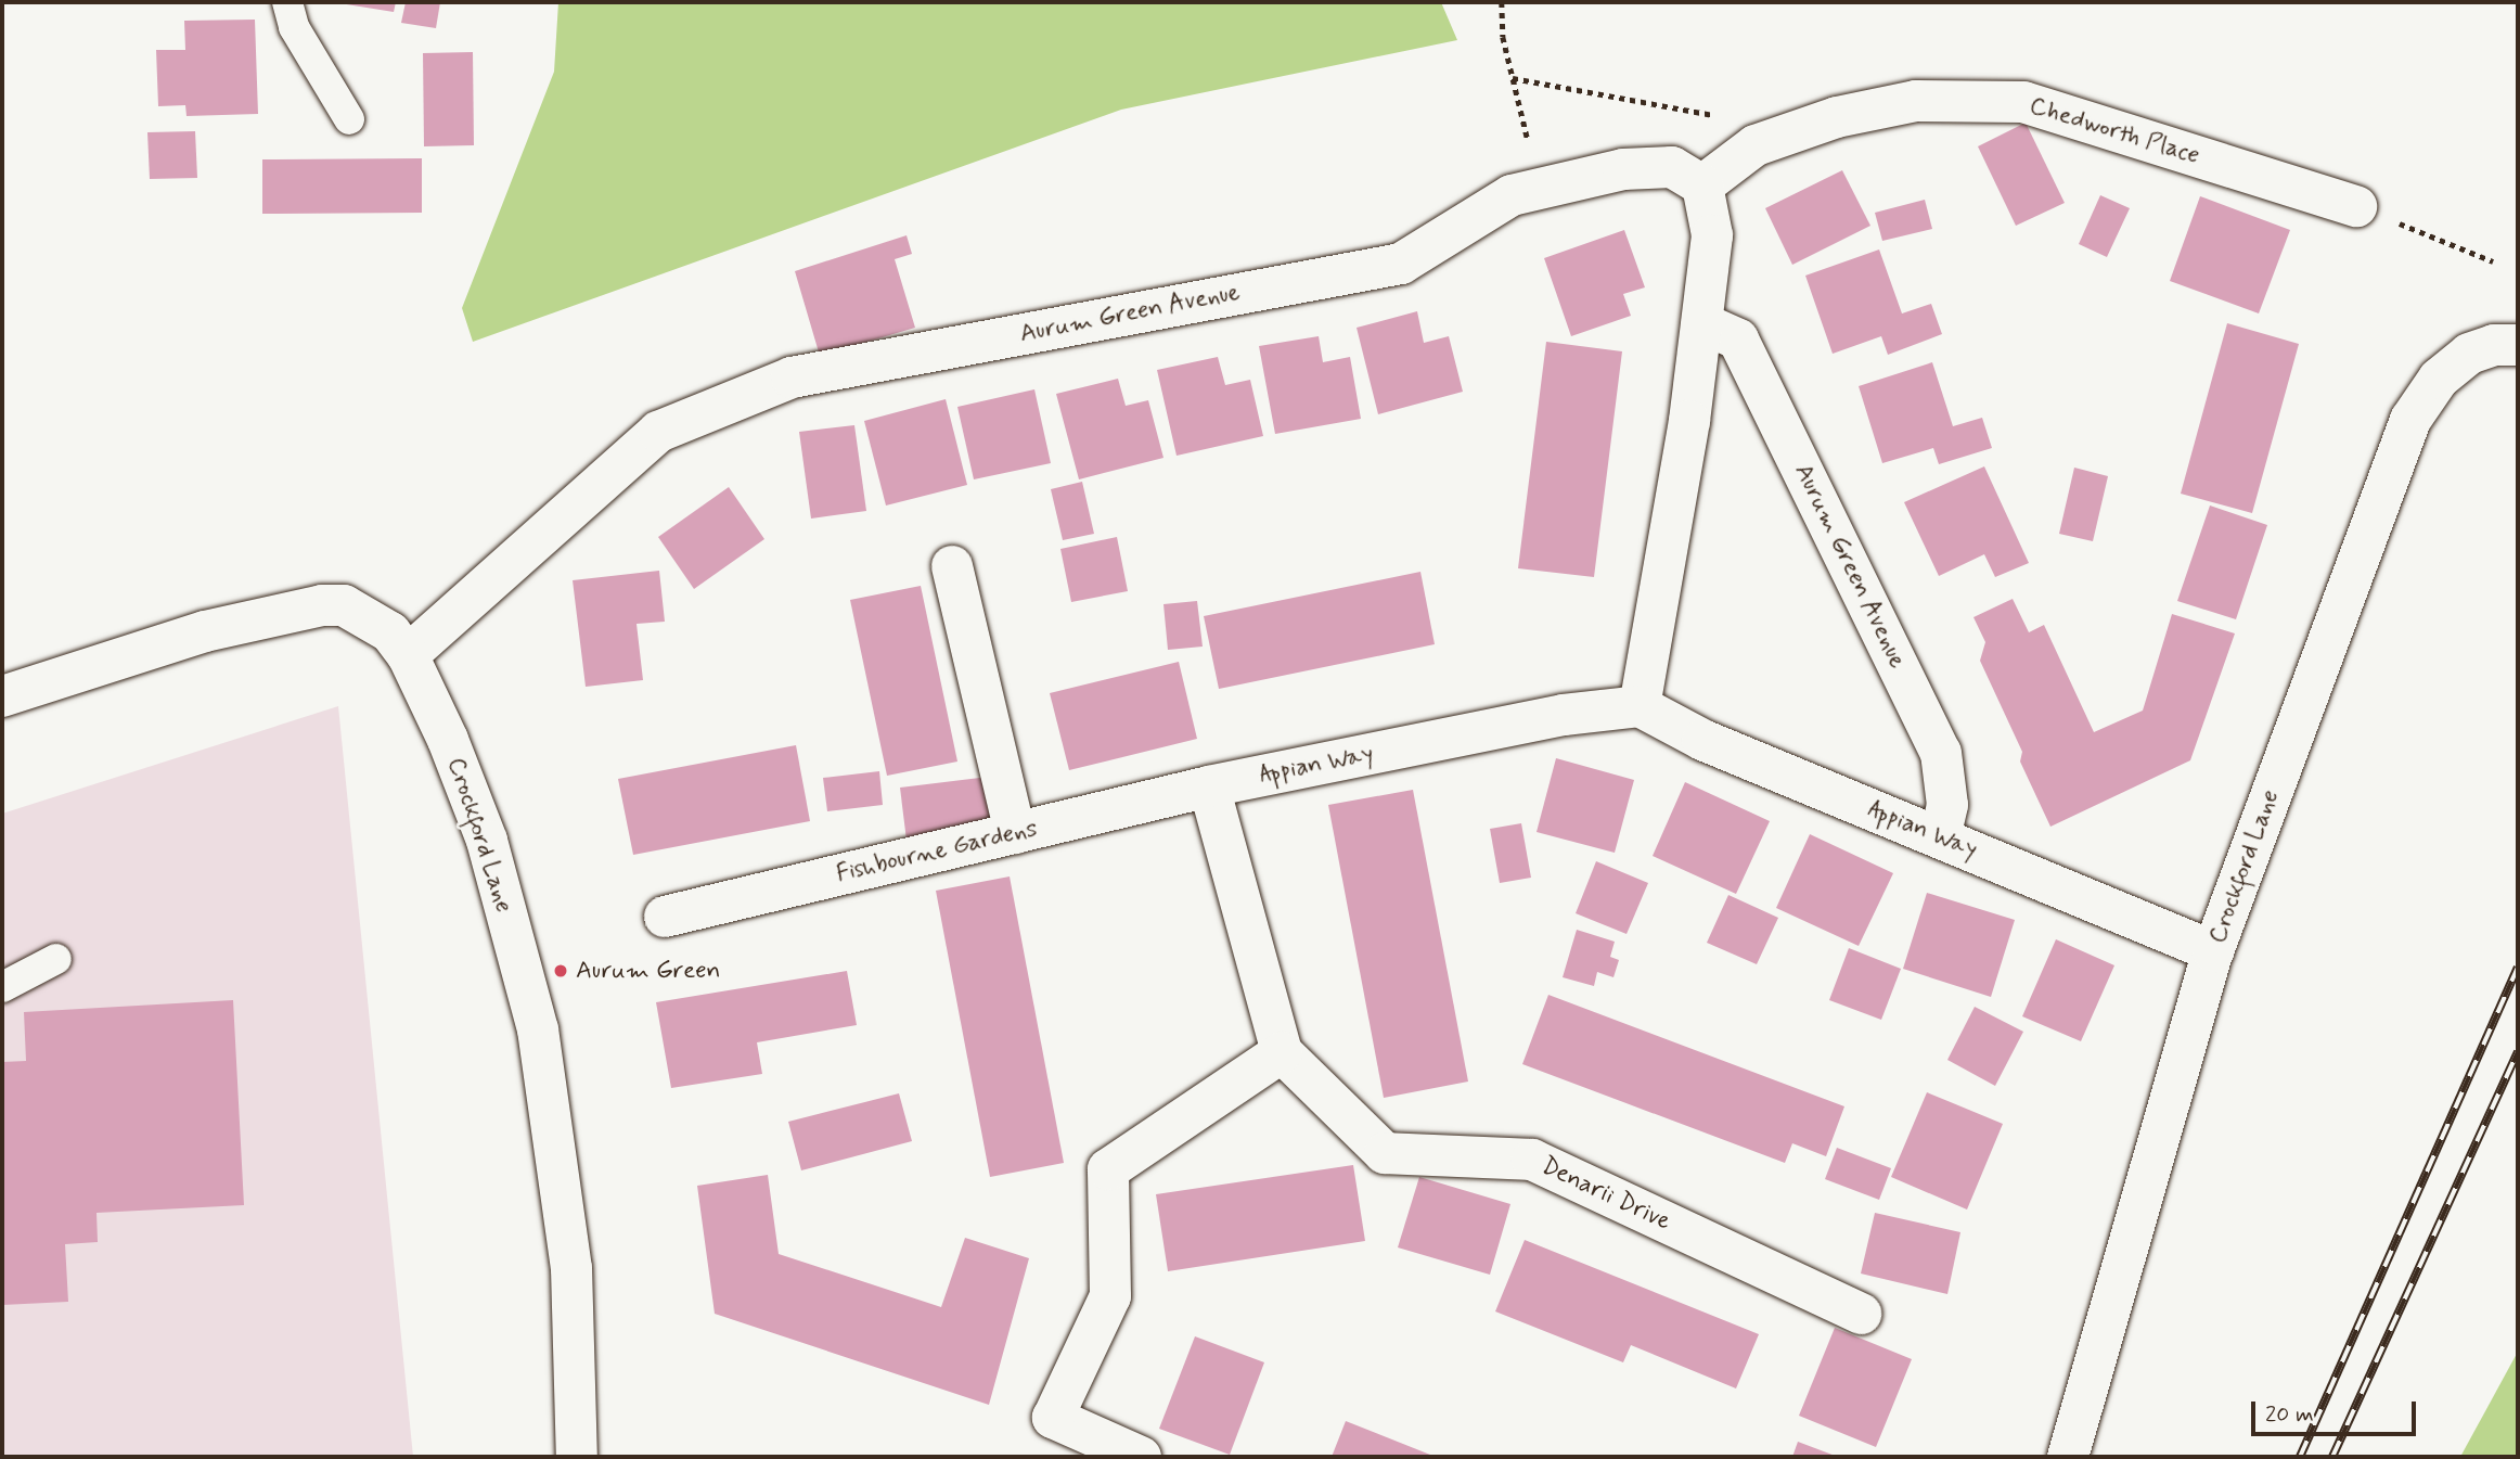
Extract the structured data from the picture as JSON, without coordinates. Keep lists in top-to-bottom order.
{
  "streets": {
    "street": [
      "Chedworth Place",
      "Aurum Green Avenue",
      "Appian Way",
      "Crockford Lane",
      "Fishbourne Gardens",
      "Denarii Drive"
    ]
  },
  "crossings": [
    ["Chedworth Place", "Aurum Green Avenue"],
    ["Aurum Green Avenue", "Appian Way"],
    ["Aurum Green Avenue", "Crockford Lane"],
    ["Appian Way", "Crockford Lane"],
    ["Appian Way", "Fishbourne Gardens"]
  ],
  "places": ["Aurum Green"],
  "scale_bar": "20 m"
}
